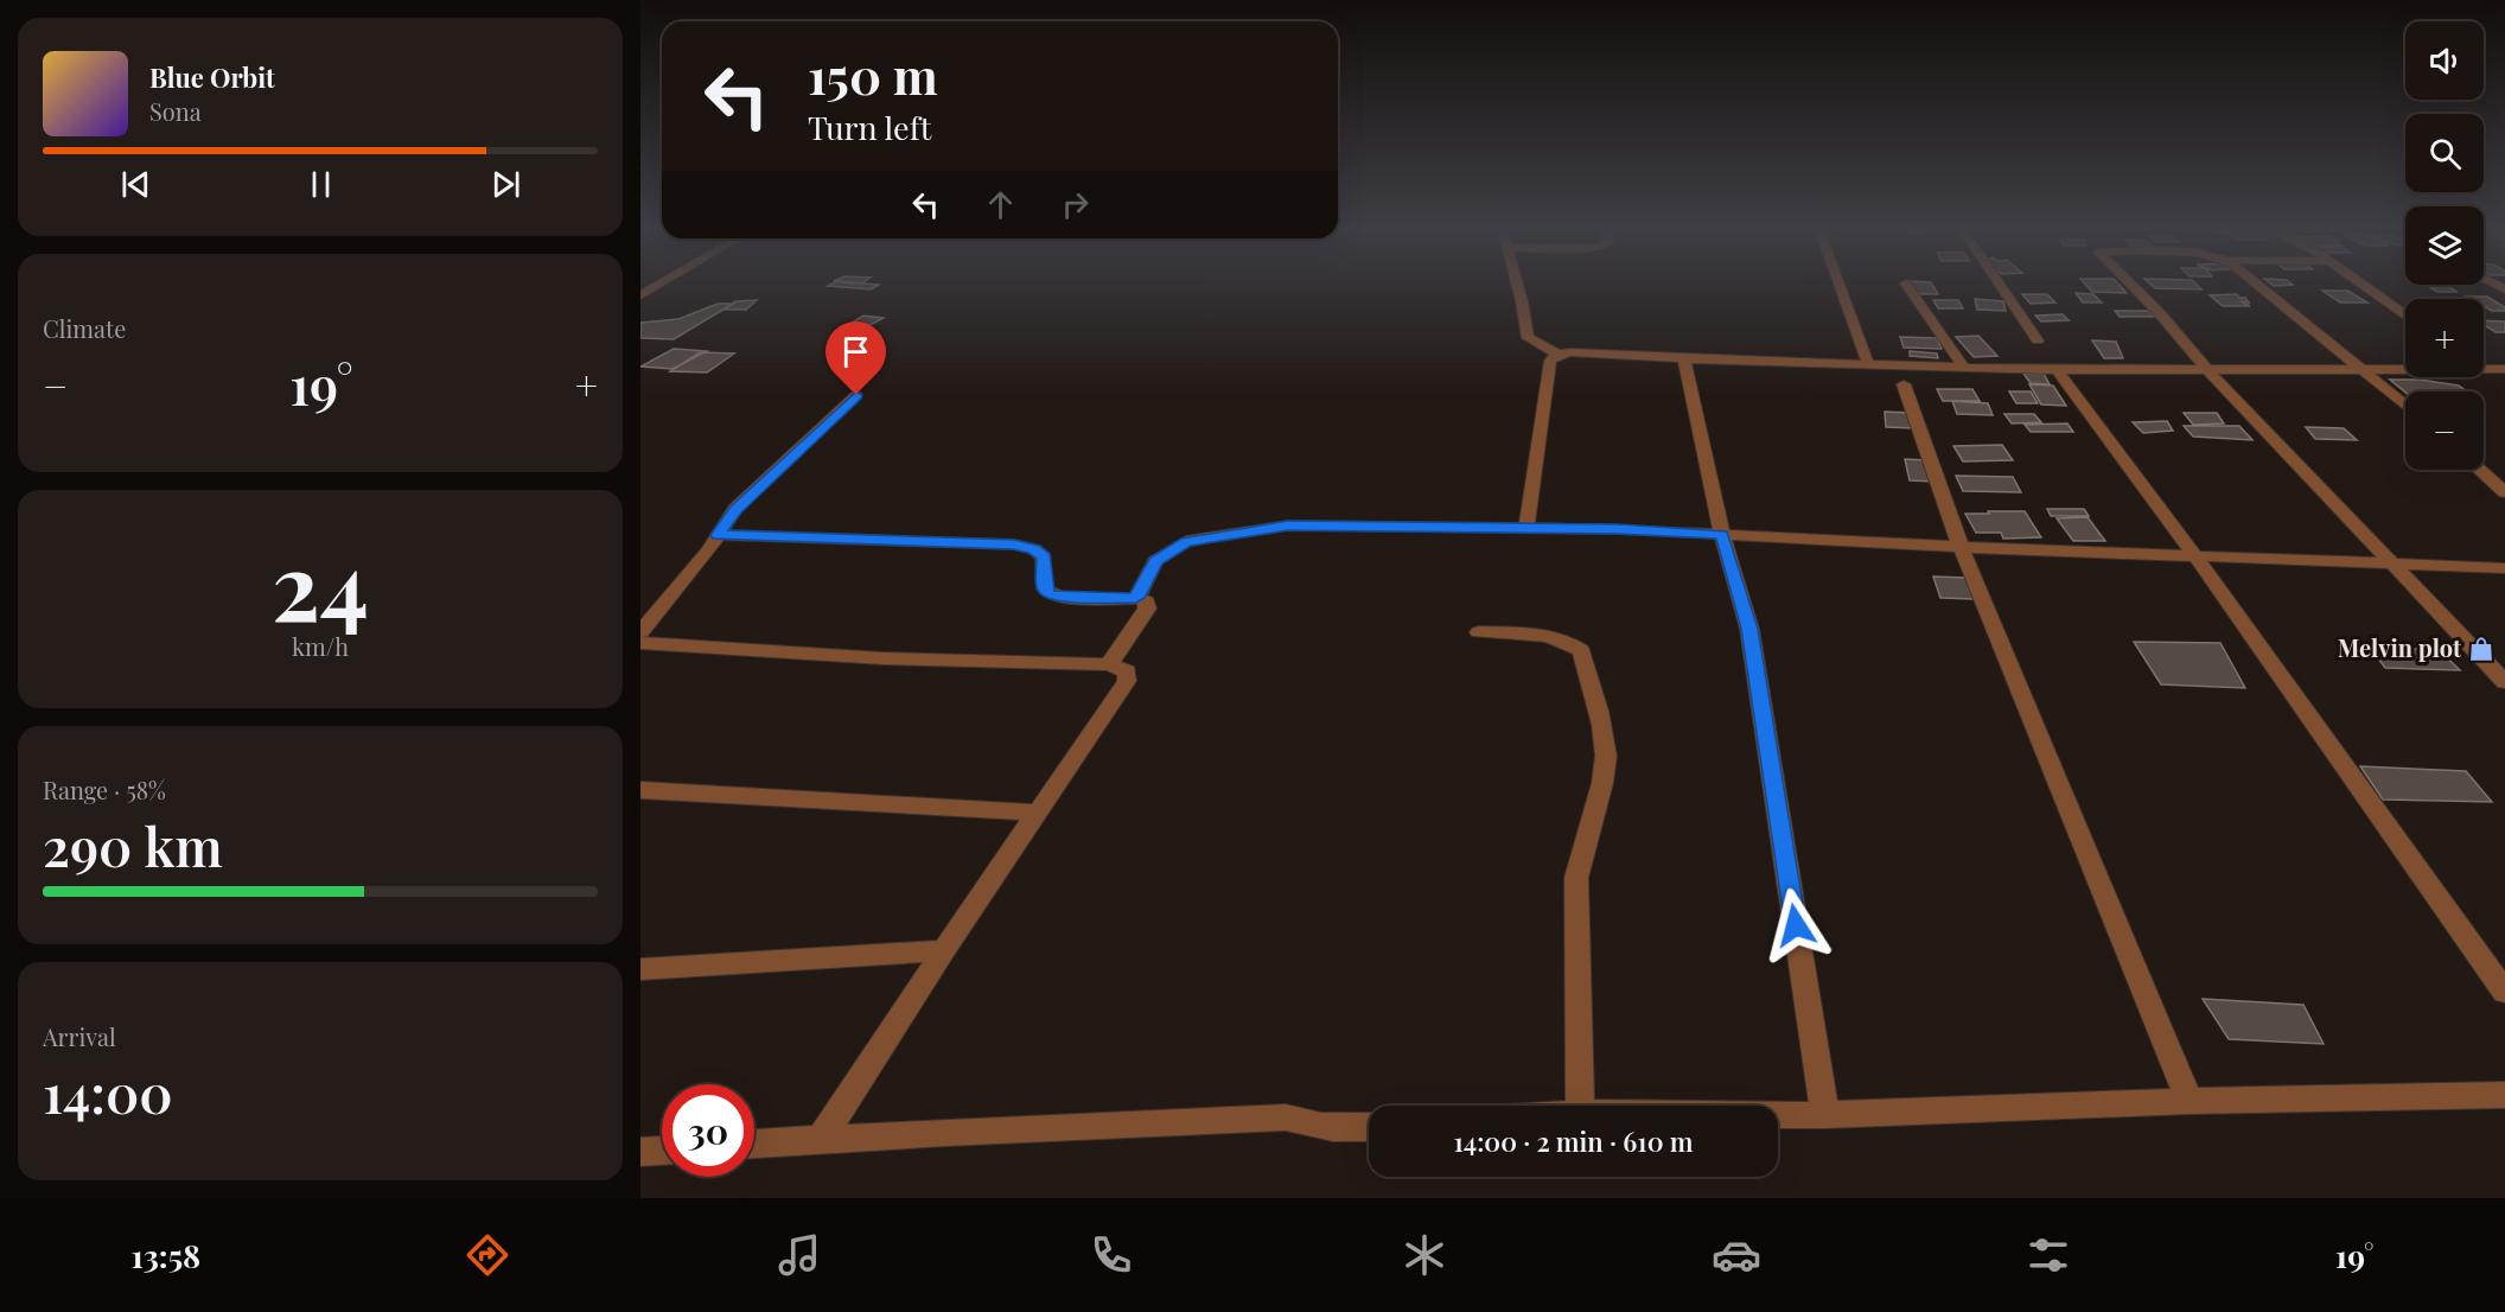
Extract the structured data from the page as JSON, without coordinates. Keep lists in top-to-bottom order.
{
  "places": {
    "shop": ["Melvin plot"]
  },
  "page": {
    "map_buttons": ["+", "−"],
    "turn": ["150 m", "Turn left"],
    "song": ["Blue Orbit", "Sona"],
    "tile": [
      "Climate",
      ["24", "km/h"],
      ["Range · 58%", "290 km"],
      ["Arrival", "14:00"]
    ],
    "heat": ["−", "19°", "+"],
    "limit": "30",
    "trip": "14:00 · 2 min · 610 m",
    "tabs": ["13:58", "19°"]
  }
}
